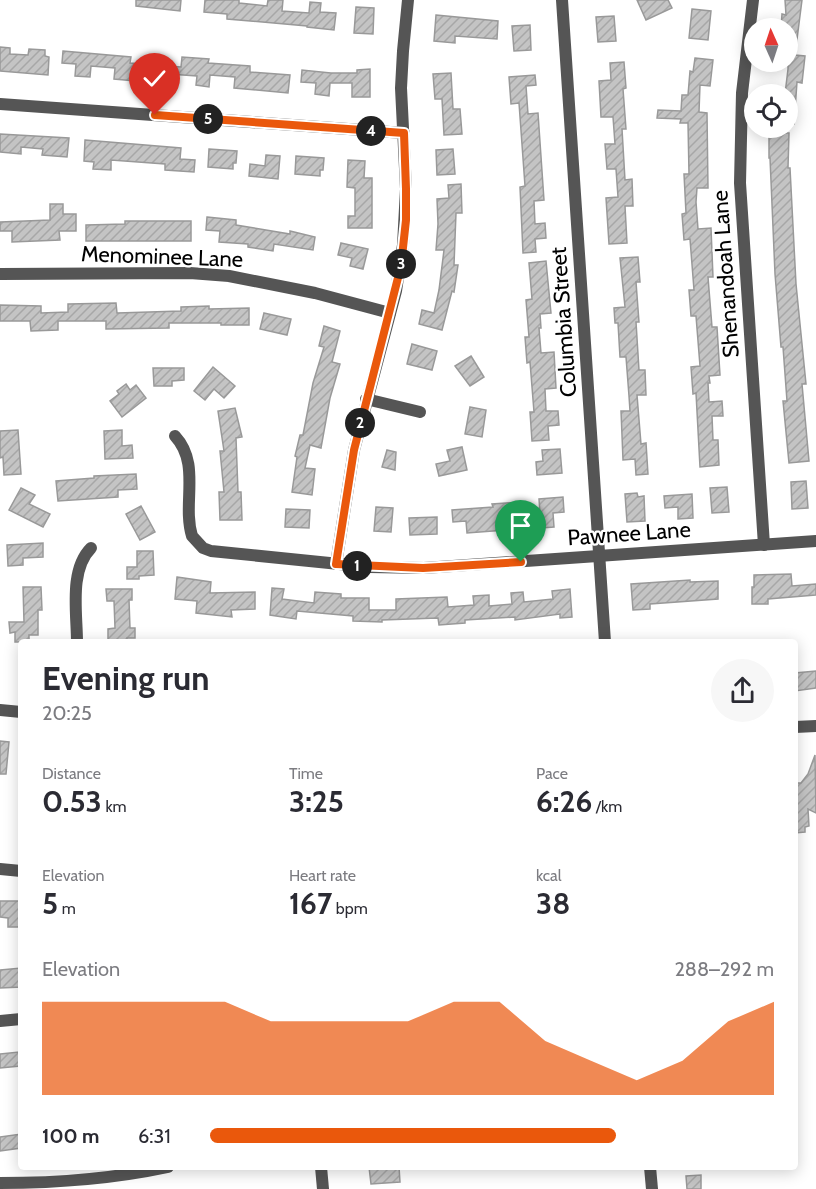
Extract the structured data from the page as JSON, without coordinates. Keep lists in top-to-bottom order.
{
  "streets": {
    "street": [
      "Menominee Lane",
      "Shenandoah Lane",
      "Columbia Street",
      "Pawnee Lane"
    ]
  },
  "crossings": [
    ["Shenandoah Lane", "Pawnee Lane"],
    ["Columbia Street", "Pawnee Lane"]
  ],
  "north": "top",
  "page": {
    "pins": [
      "5",
      "4",
      "3",
      "2",
      "1"
    ],
    "heading": ["Evening run", "20:25"],
    "stats": [
      ["Distance", "0.53 km"],
      ["Time", "3:25"],
      ["Pace", "6:26 /km"],
      ["Elevation", "5 m"],
      ["Heart rate", "167 bpm"],
      ["kcal", "38"]
    ],
    "chart": ["Elevation", "288–292 m"],
    "list": [
      {
        "name": "100 m",
        "note": "6:31"
      }
    ]
  }
}
